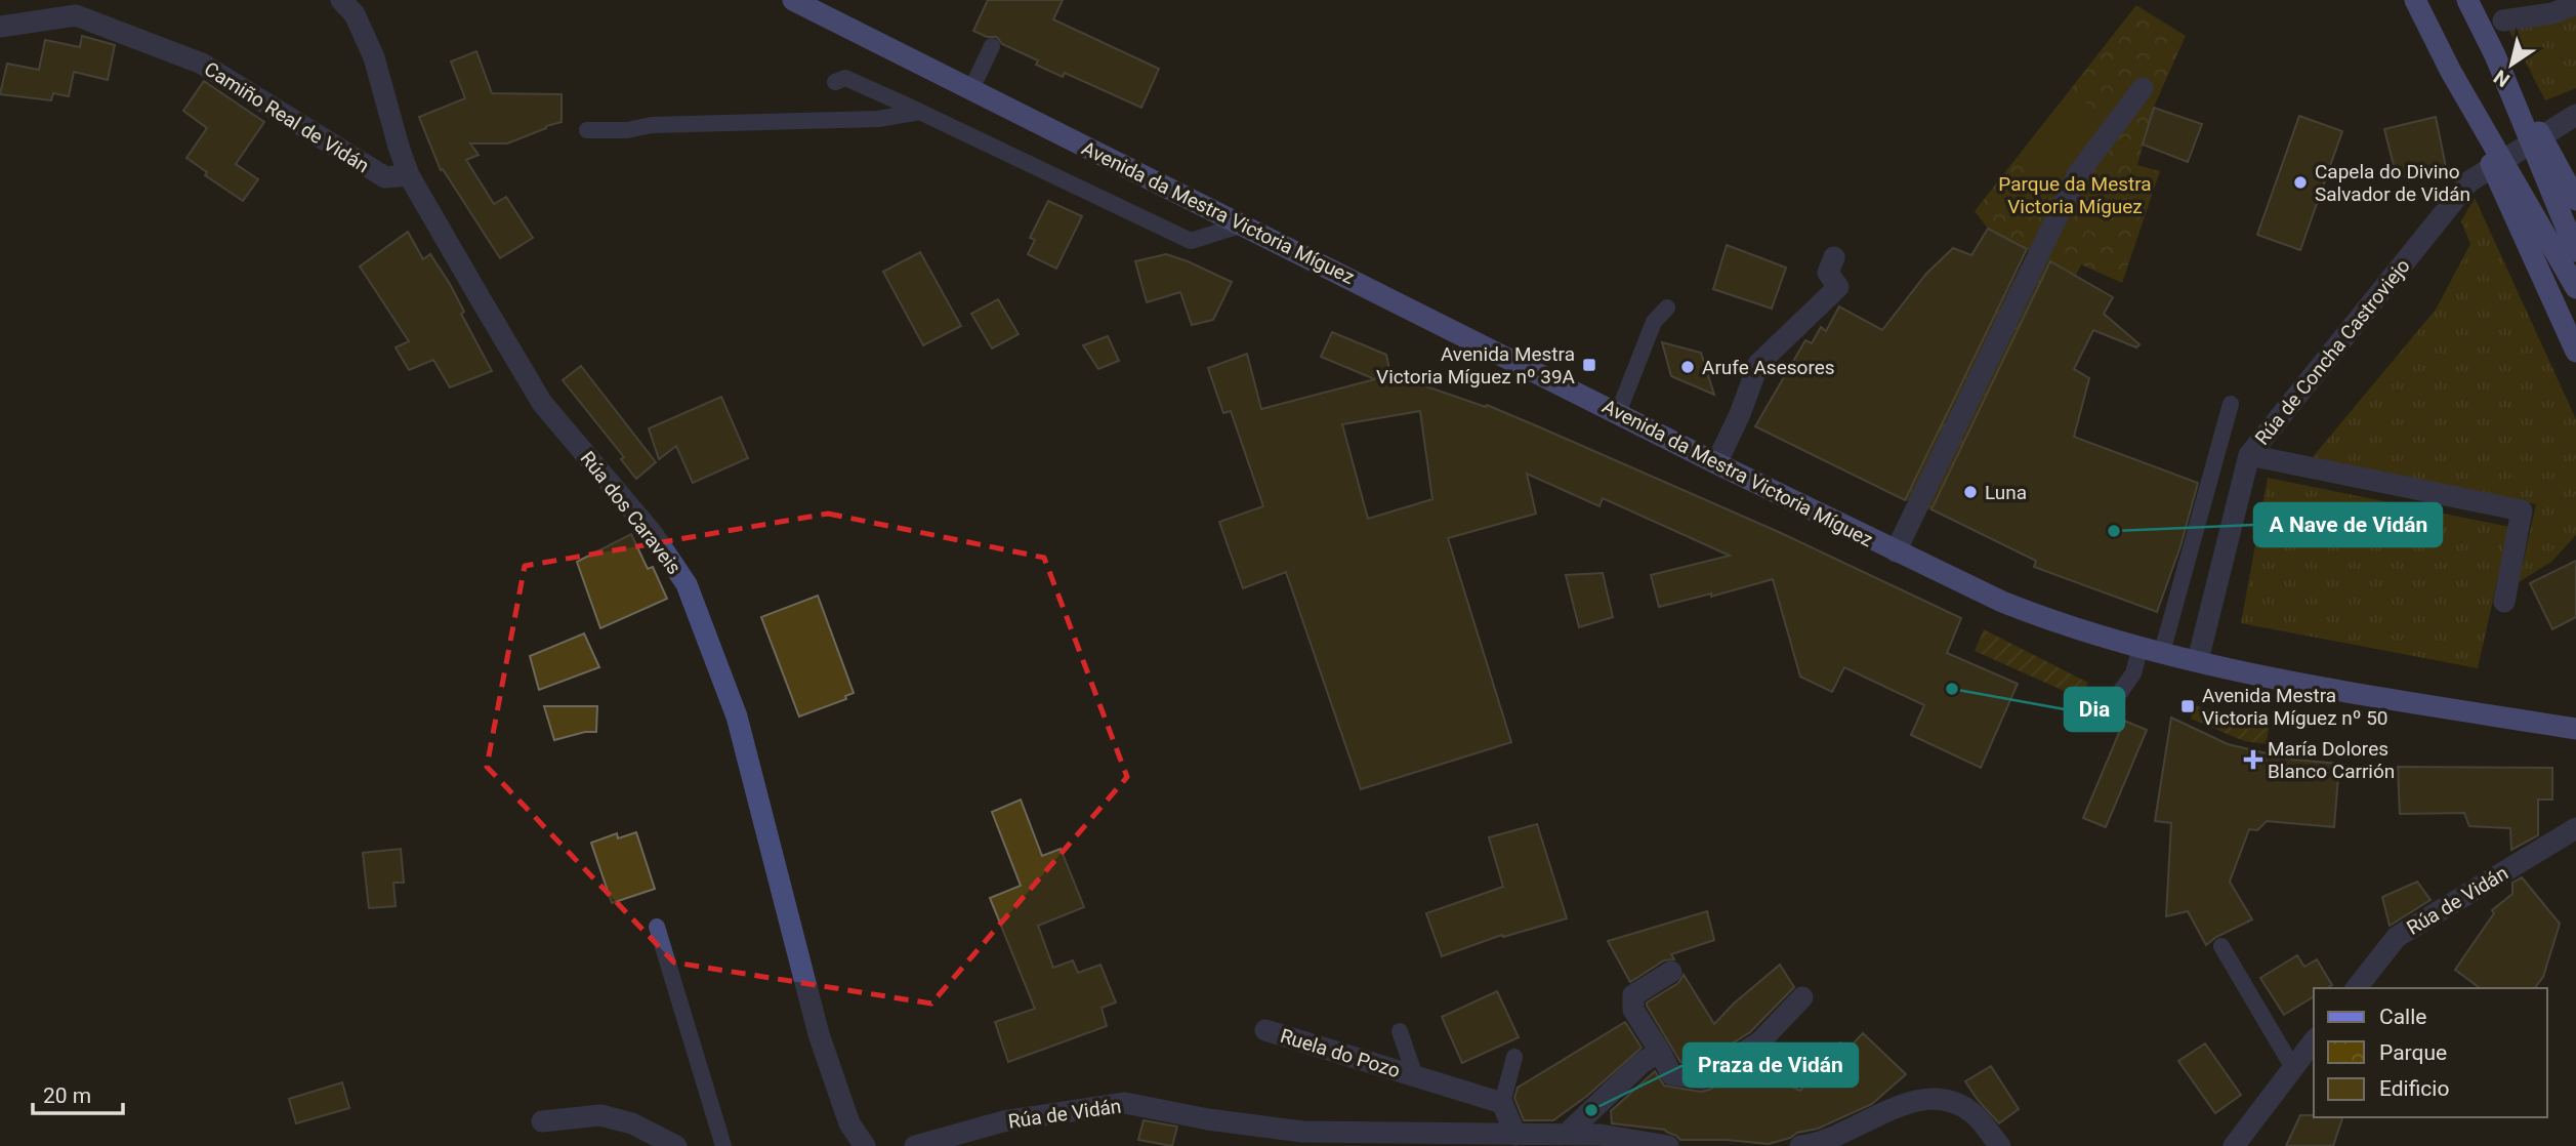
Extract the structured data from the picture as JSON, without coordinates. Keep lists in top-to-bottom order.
{
  "streets": {
    "main road": ["Avenida da Mestra Victoria Míguez"],
    "street": [
      "Camiño Real de Vidán",
      "Rúa de Concha Castroviejo",
      "Rúa dos Caraveis",
      "Rúa de Vidán",
      "Ruela do Pozo"
    ]
  },
  "crossings": [
    ["Camiño Real de Vidán", "Rúa dos Caraveis"],
    ["Avenida da Mestra Victoria Míguez", "Rúa de Concha Castroviejo"]
  ],
  "parks": ["Parque da Mestra Victoria Míguez"],
  "places": {
    "other": [
      "Capela do Divino Salvador de Vidán",
      "Arufe Asesores",
      "Luna",
      "A Nave de Vidán",
      "Dia",
      "Praza de Vidán"
    ],
    "transit": ["Avenida Mestra Victoria Míguez nº 39A", "Avenida Mestra Victoria Míguez nº 50"],
    "health": ["María Dolores Blanco Carrión"]
  },
  "legend": ["Calle", "Parque", "Edificio"],
  "scale_bar": "20 m",
  "north": "bottom left"
}
